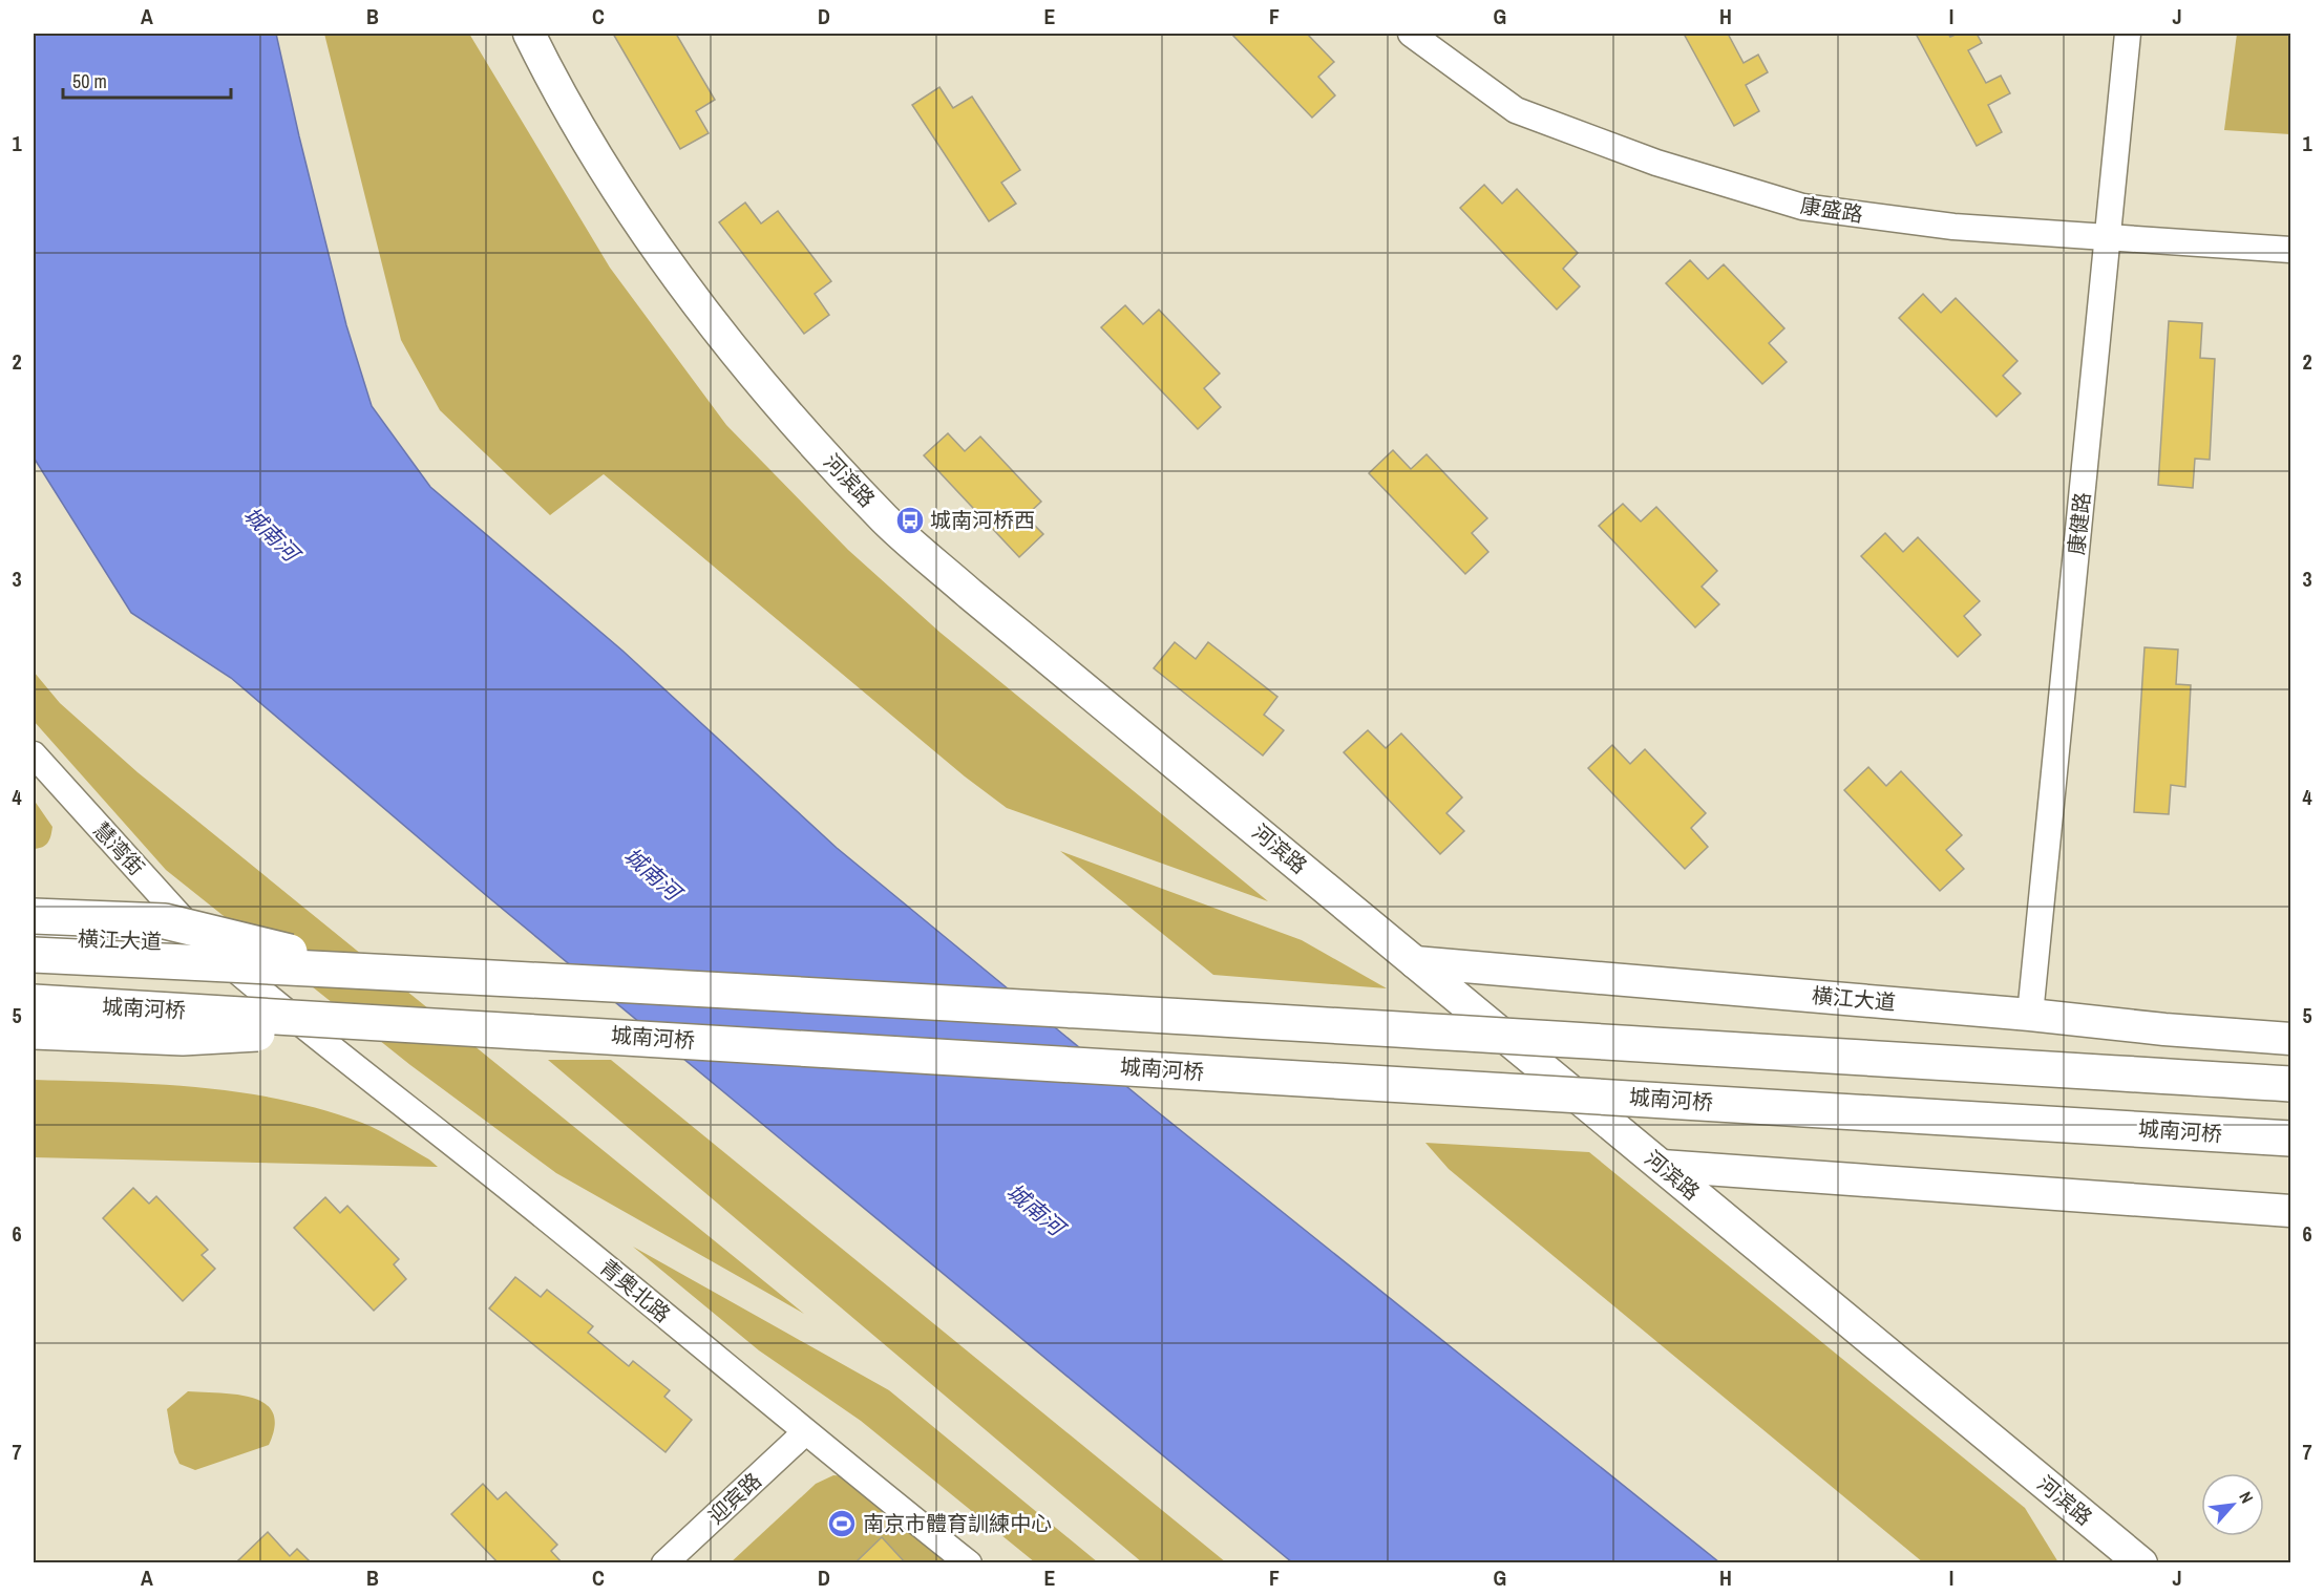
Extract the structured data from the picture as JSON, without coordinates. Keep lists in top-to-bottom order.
{
  "streets": {
    "highway": ["城南河桥"],
    "street": [
      "康盛路",
      "河滨路",
      "康健路",
      "慧湾街",
      "横江大道",
      "青奥北路",
      "迎宾路"
    ]
  },
  "crossings": [
    ["康盛路", "康健路"],
    ["河滨路", "横江大道"],
    ["康健路", "横江大道"],
    ["慧湾街", "横江大道"],
    ["慧湾街", "青奥北路"],
    ["青奥北路", "迎宾路"]
  ],
  "water": ["城南河"],
  "places": {
    "bus stop": ["城南河桥西"],
    "sports": ["南京市體育訓練中心"]
  },
  "scale_bar": "50 m",
  "north": "top right",
  "grid": {
    "columns": [
      "A",
      "B",
      "C",
      "D",
      "E",
      "F",
      "G",
      "H",
      "I",
      "J"
    ],
    "rows": [
      "1",
      "2",
      "3",
      "4",
      "5",
      "6",
      "7"
    ]
  }
}
